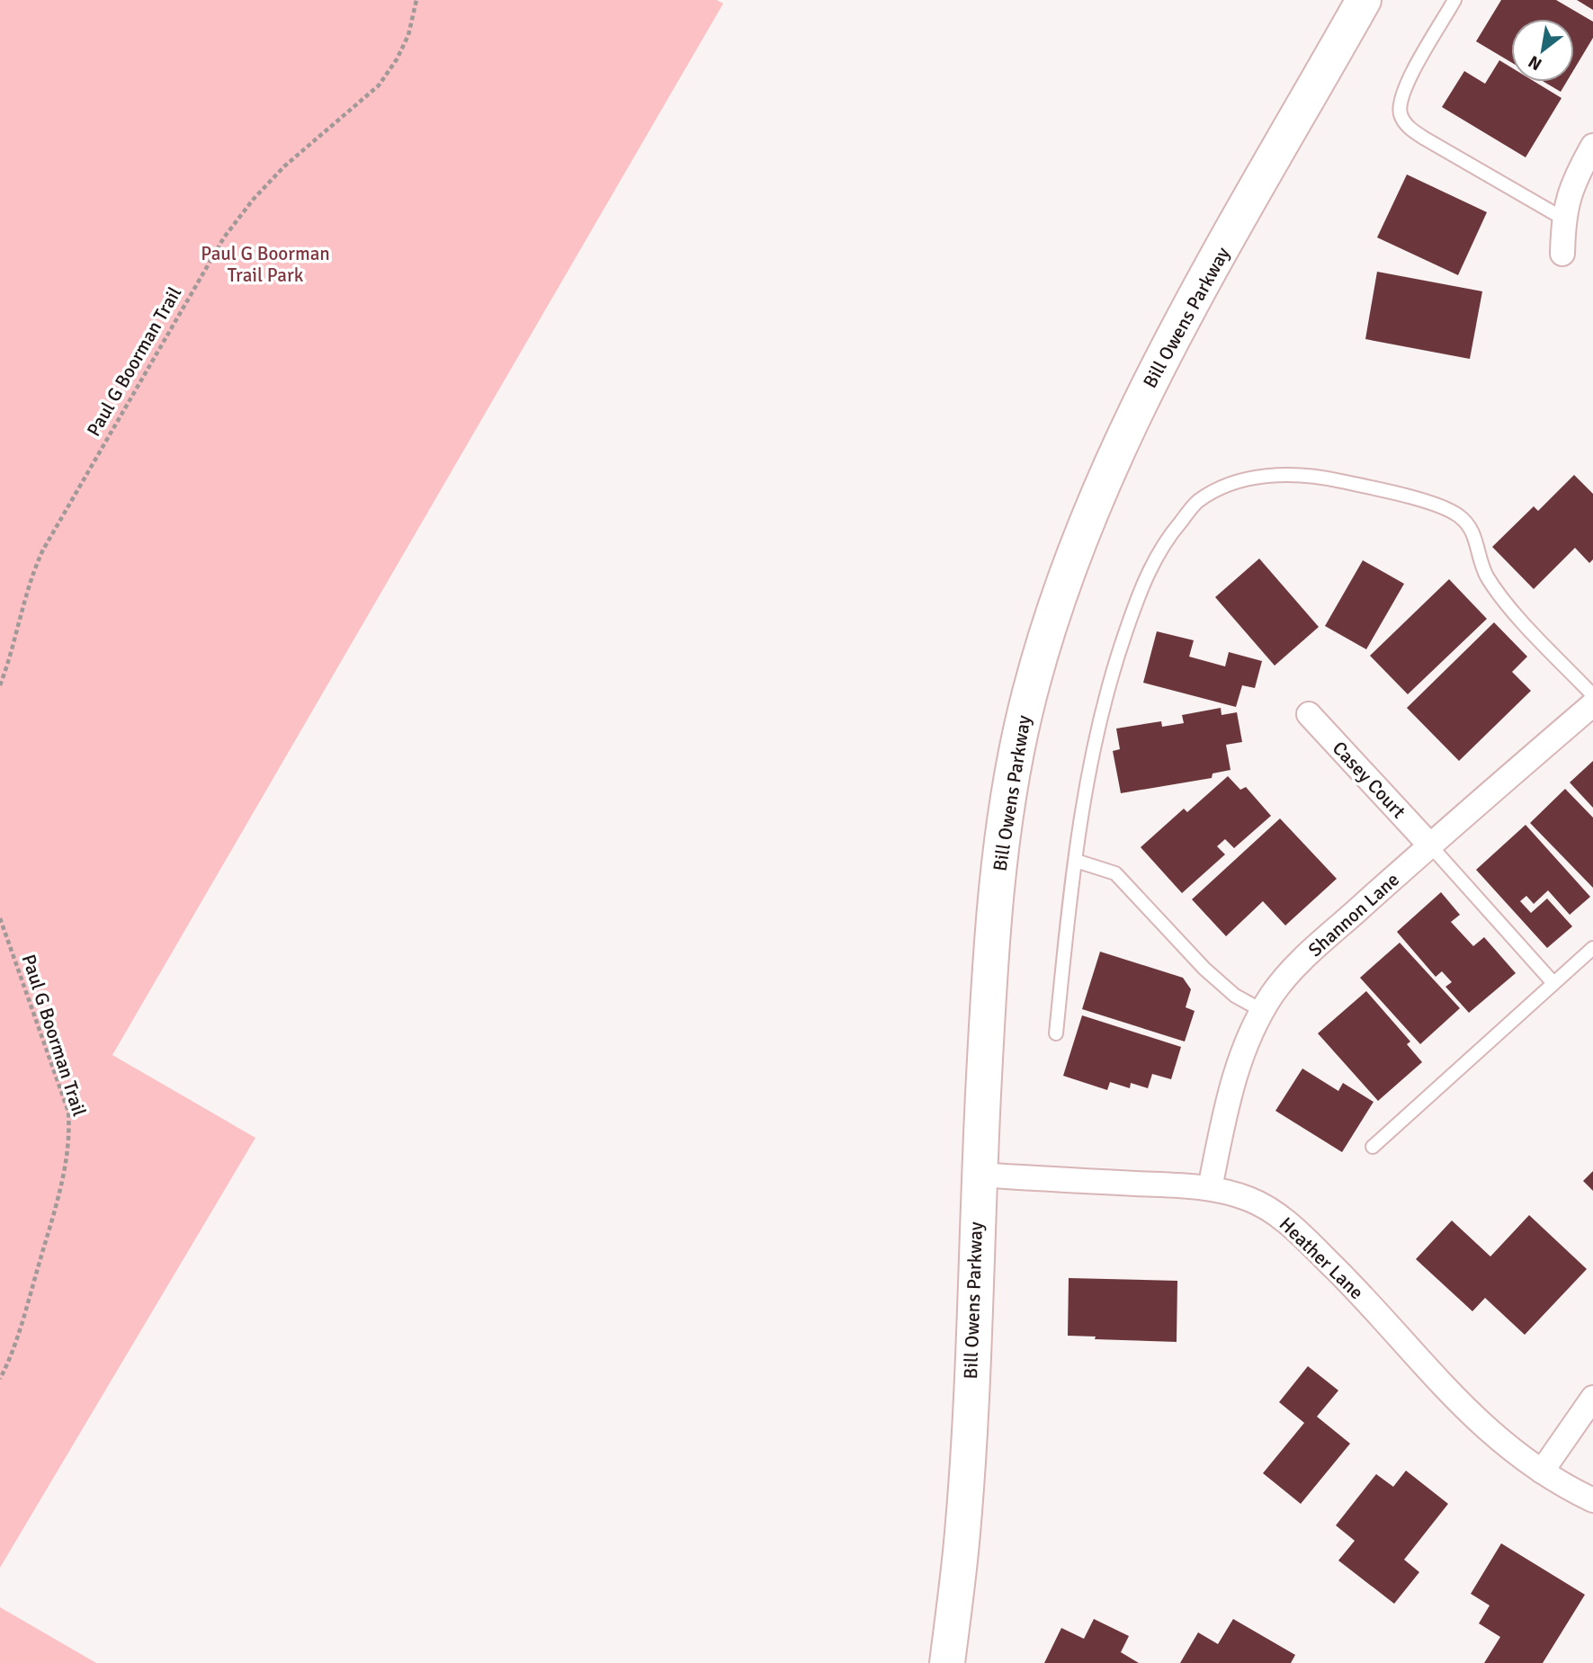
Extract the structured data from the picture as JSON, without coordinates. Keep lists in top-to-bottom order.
{
  "streets": {
    "main road": ["Bill Owens Parkway"],
    "street": ["Casey Court", "Shannon Lane", "Heather Lane"],
    "path": ["Paul G Boorman Trail"]
  },
  "crossings": [
    ["Bill Owens Parkway", "Heather Lane"],
    ["Casey Court", "Shannon Lane"],
    ["Shannon Lane", "Heather Lane"]
  ],
  "parks": ["Paul G Boorman Trail Park"],
  "north": "bottom left"
}
